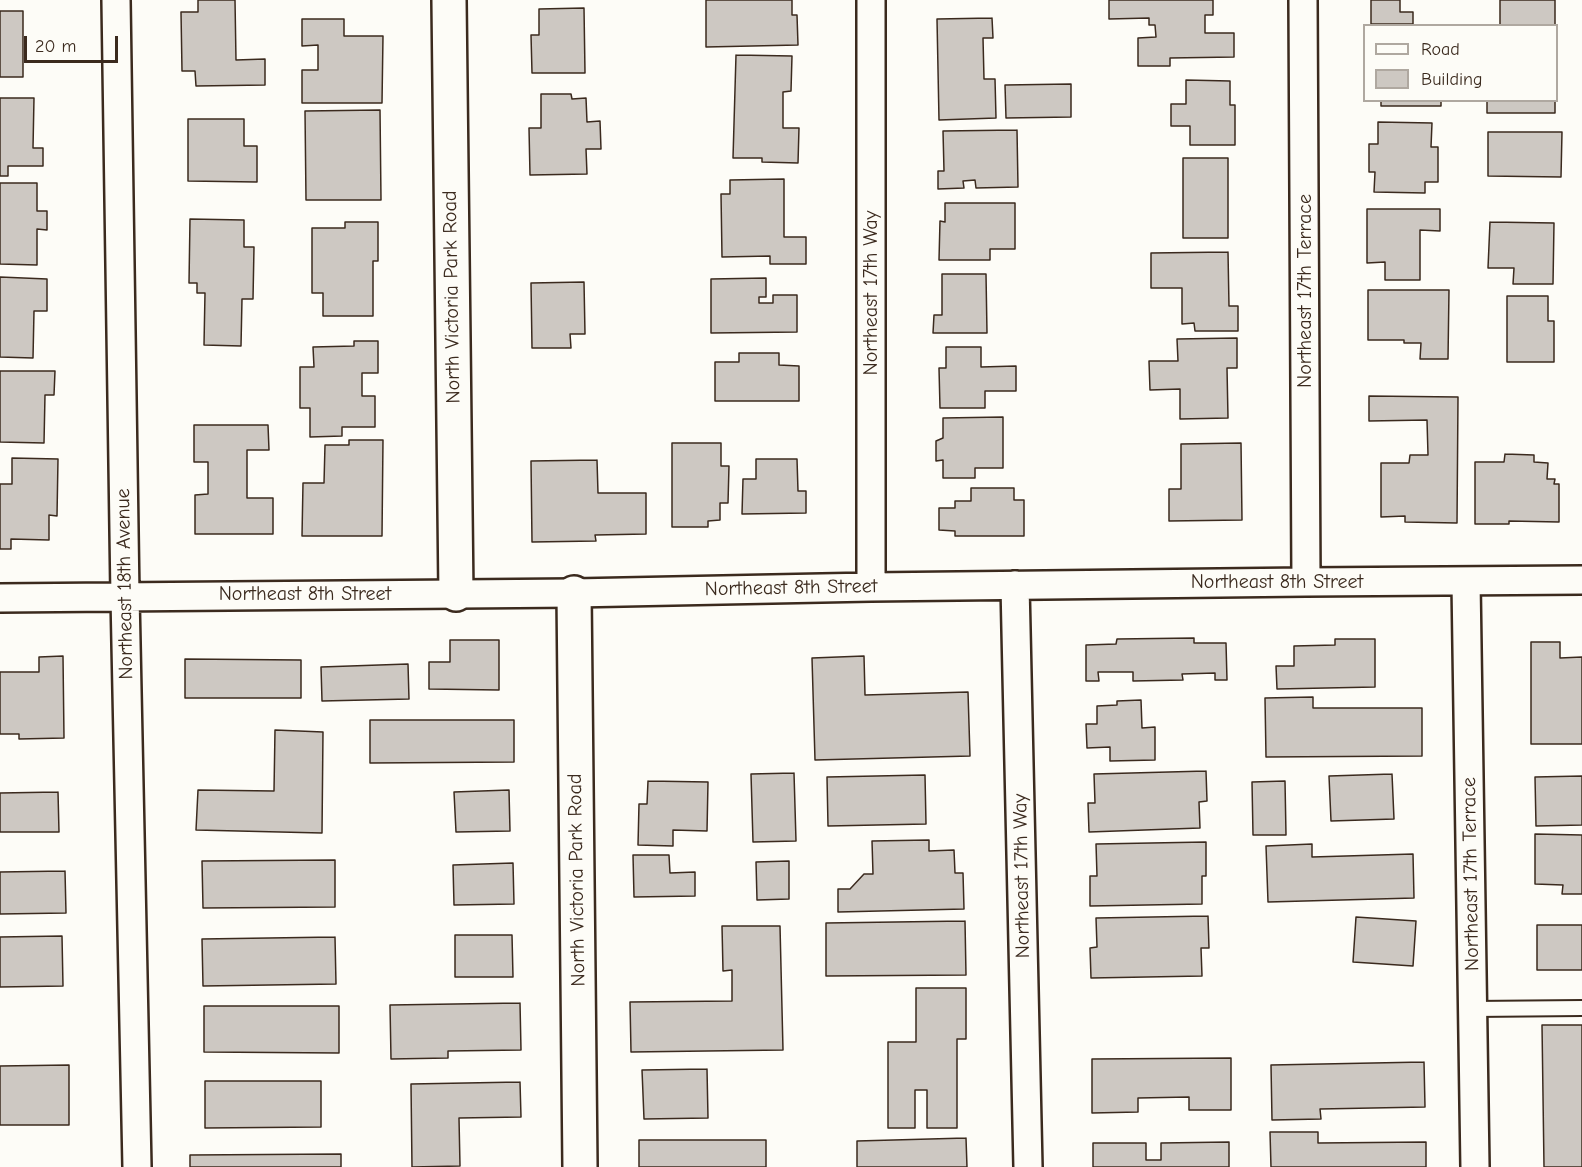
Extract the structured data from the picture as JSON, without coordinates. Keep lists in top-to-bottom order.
{
  "streets": {
    "street": [
      "Northeast 17th Terrace",
      "Northeast 17th Way",
      "North Victoria Park Road",
      "Northeast 8th Street",
      "Northeast 18th Avenue"
    ]
  },
  "crossings": [
    ["Northeast 17th Terrace", "Northeast 8th Street"],
    ["Northeast 17th Way", "Northeast 8th Street"],
    ["North Victoria Park Road", "Northeast 8th Street"],
    ["Northeast 8th Street", "Northeast 18th Avenue"]
  ],
  "legend": ["Road", "Building"],
  "scale_bar": "20 m"
}
